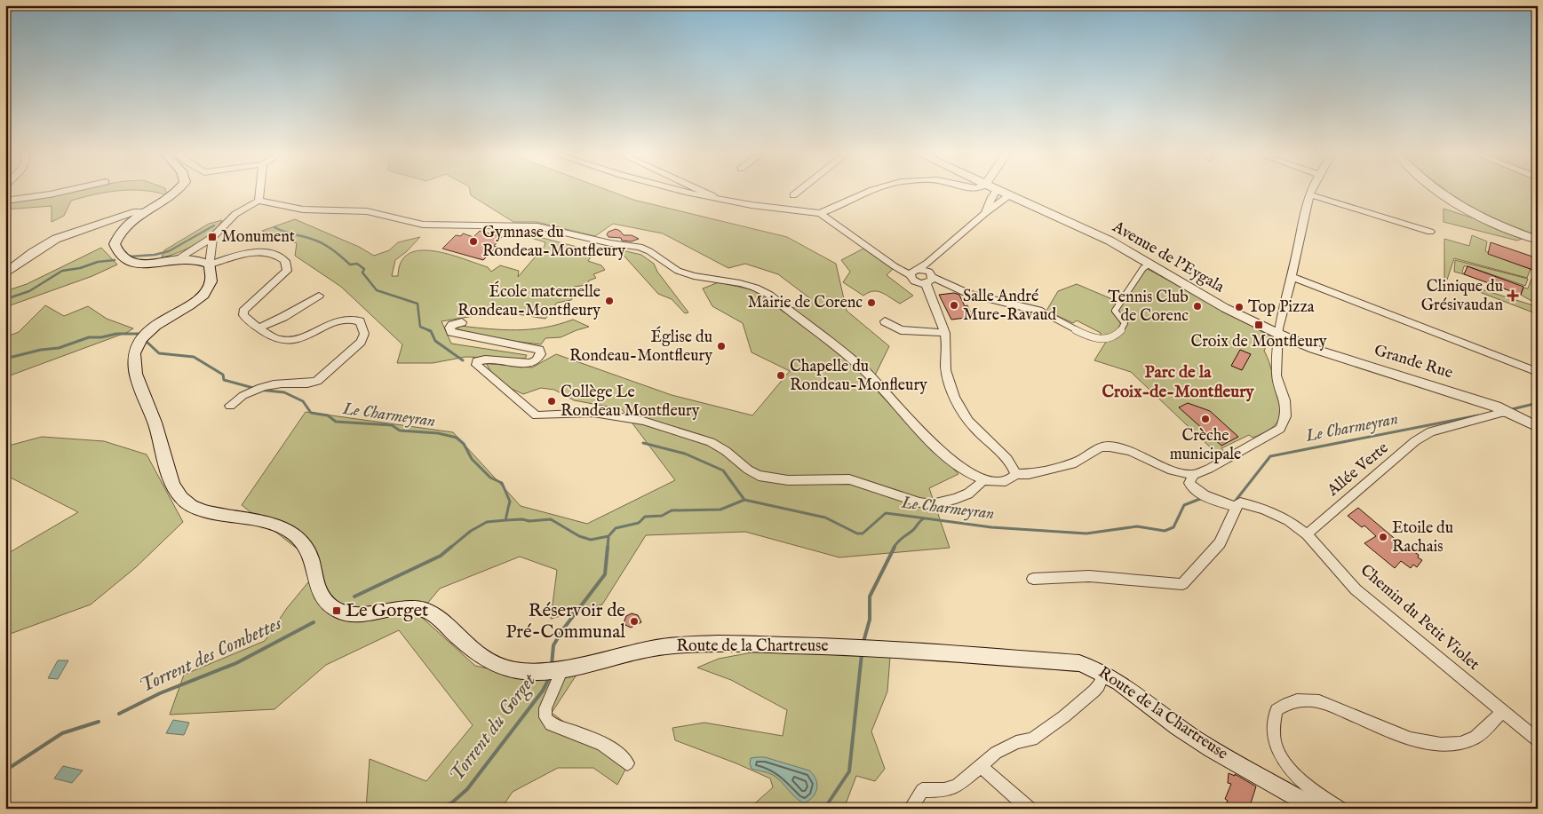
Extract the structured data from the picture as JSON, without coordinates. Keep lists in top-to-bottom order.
{
  "streets": {
    "main road": ["Route de la Chartreuse"],
    "street": [
      "Avenue de l'Eygala",
      "Grande Rue",
      "Allée Verte",
      "Chemin du Petit Violet"
    ]
  },
  "crossings": [
    ["Avenue de l'Eygala", "Grande Rue"],
    ["Grande Rue", "Allée Verte"],
    ["Allée Verte", "Chemin du Petit Violet"]
  ],
  "districts": ["Parc de la Croix-de-Montfleury"],
  "water": ["Le Charmeyran", "Torrent des Combettes", "Torrent du Gorget"],
  "places": {
    "transit": ["Monument", "Croix de Montfleury", "Le Gorget"],
    "other": [
      "Gymnase du Rondeau-Montfleury",
      "École maternelle Rondeau-Montfleury",
      "Mairie de Corenc",
      "Salle André Mure-Ravaud",
      "Tennis Club de Corenc",
      "Top Pizza",
      "Église du Rondeau-Montfleury",
      "Chapelle du Rondeau-Monfleury",
      "Collège Le Rondeau Montfleury",
      "Crèche municipale",
      "Etoile du Rachais",
      "Réservoir de Pré-Communal"
    ],
    "health": ["Clinique du Grésivaudan"]
  }
}
